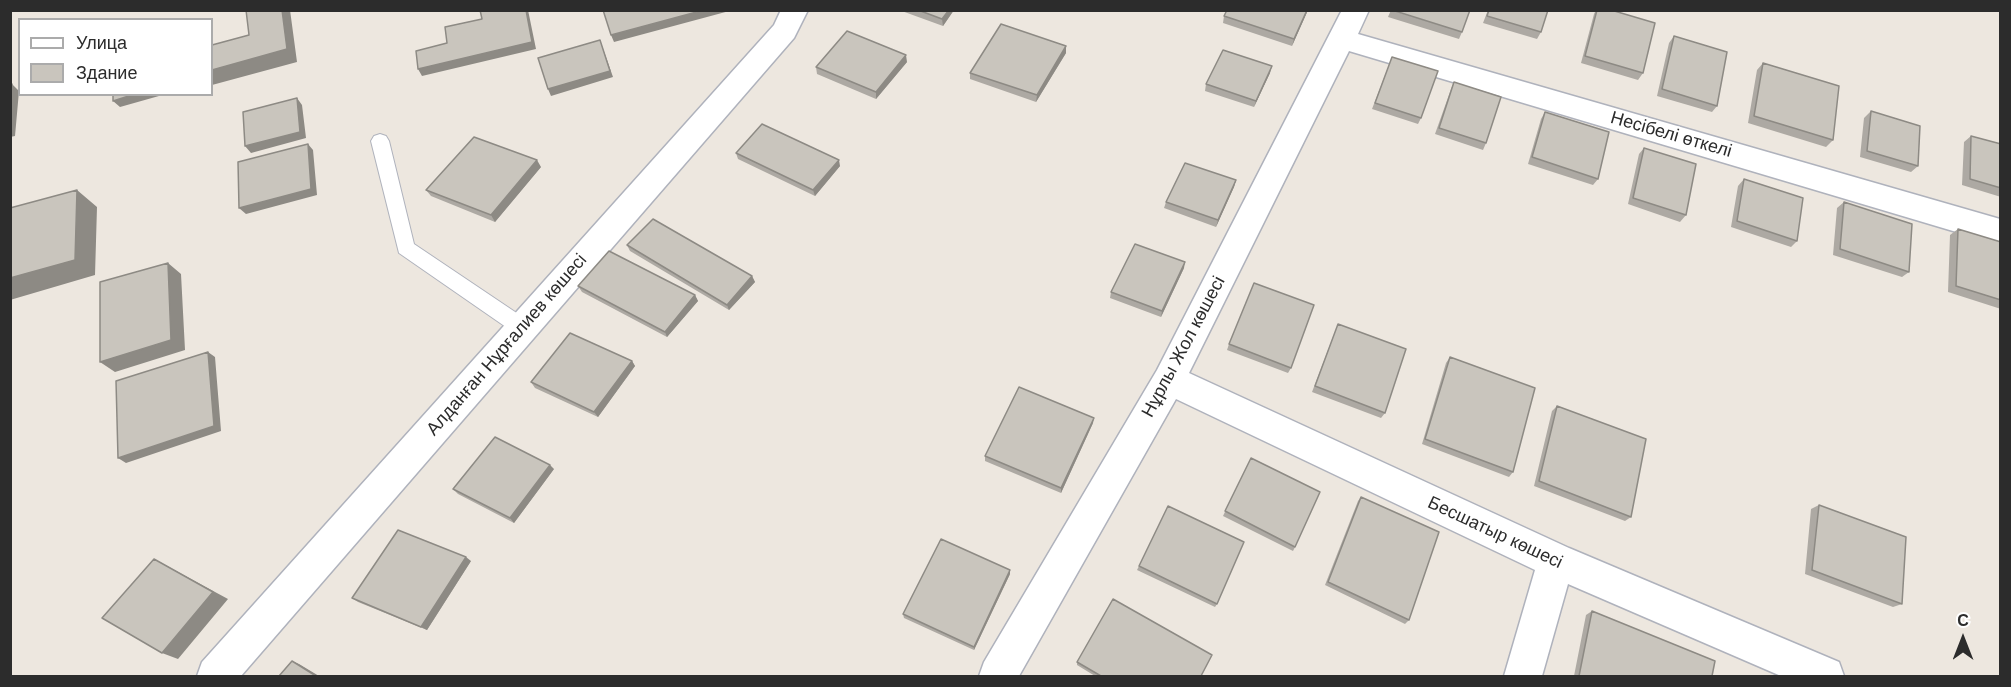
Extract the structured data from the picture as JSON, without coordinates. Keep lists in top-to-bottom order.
{
  "streets": {
    "street": [
      "Несібелі өткелі",
      "Алданған Нұрғалиев көшесі",
      "Нұрлы Жол көшесі",
      "Бесшатыр көшесі"
    ]
  },
  "crossings": [
    ["Несібелі өткелі", "Нұрлы Жол көшесі"],
    ["Нұрлы Жол көшесі", "Бесшатыр көшесі"]
  ],
  "legend": ["Улица", "Здание"],
  "north": "top"
}
